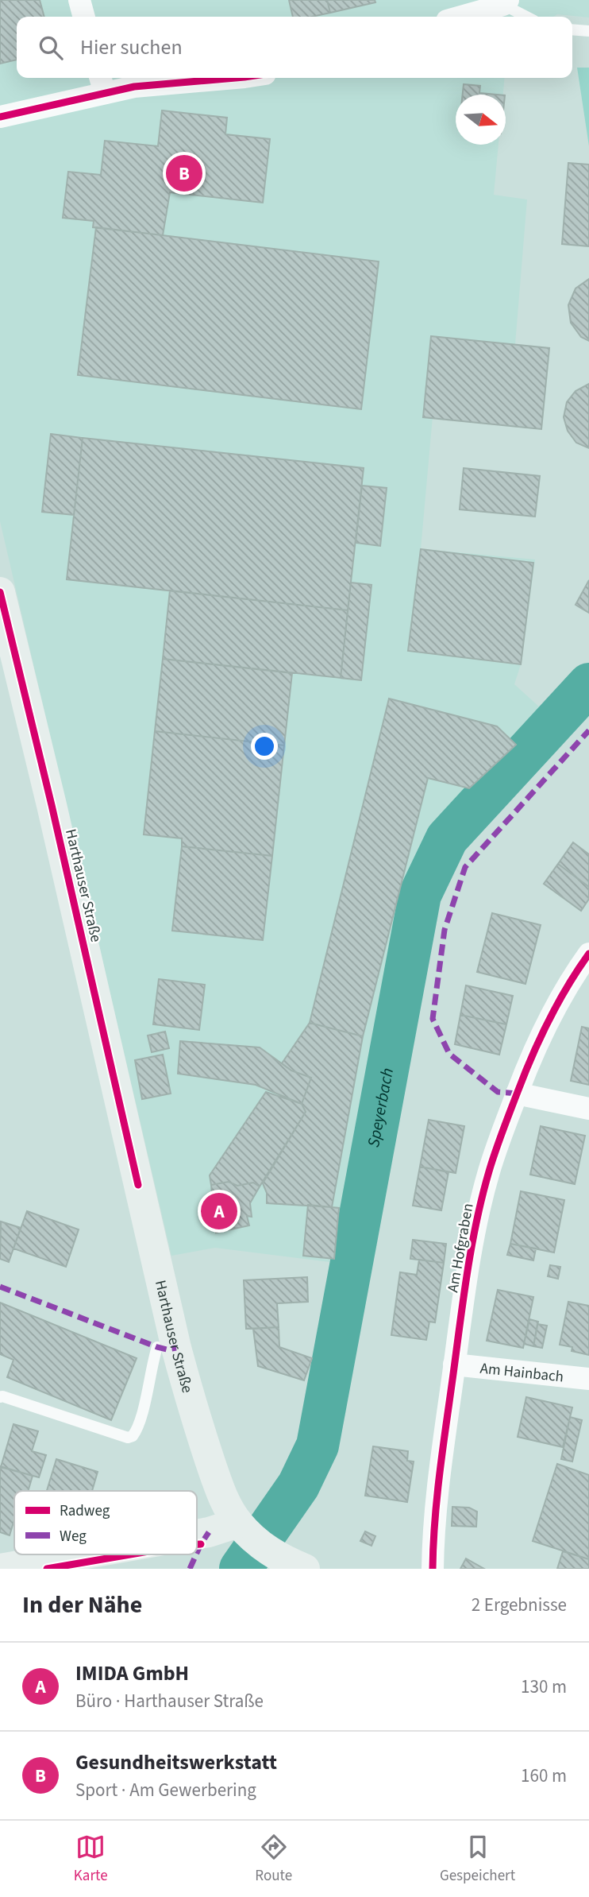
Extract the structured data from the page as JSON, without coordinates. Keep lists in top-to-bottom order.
{
  "streets": {
    "main road": ["Harthauser Straße"],
    "street": ["Am Hofgraben", "Am Hainbach"]
  },
  "crossings": [
    ["Am Hofgraben", "Am Hainbach"]
  ],
  "water": ["Speyerbach"],
  "legend": ["Radweg", "Weg"],
  "north": "right",
  "page": {
    "search": "Hier suchen",
    "pins": ["B", "A"],
    "heading": ["In der Nähe", "2 Ergebnisse"],
    "list": [
      {
        "mark": "A",
        "name": "IMIDA GmbH",
        "note": "Büro · Harthauser Straße",
        "value": "130 m"
      },
      {
        "mark": "B",
        "name": "Gesundheitswerkstatt",
        "note": "Sport · Am Gewerbering",
        "value": "160 m"
      }
    ],
    "nav": ["Karte", "Route", "Gespeichert"]
  }
}
